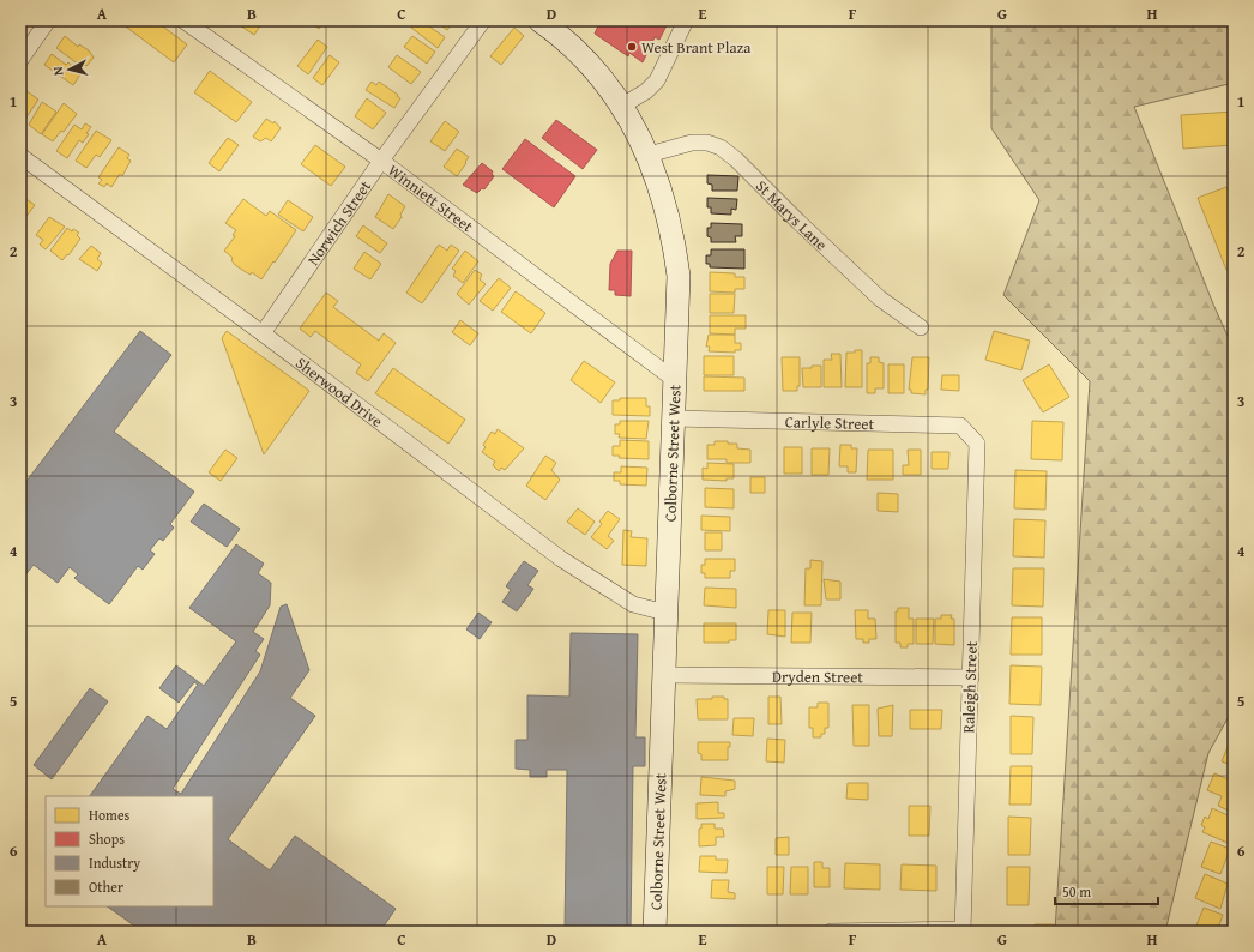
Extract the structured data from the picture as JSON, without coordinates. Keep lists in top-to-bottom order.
{
  "streets": {
    "main road": ["Colborne Street West"],
    "street": [
      "Winniett Street",
      "St Marys Lane",
      "Norwich Street",
      "Sherwood Drive",
      "Carlyle Street",
      "Dryden Street",
      "Raleigh Street"
    ]
  },
  "crossings": [
    ["Winniett Street", "Norwich Street"],
    ["Winniett Street", "Colborne Street West"],
    ["St Marys Lane", "Colborne Street West"],
    ["Norwich Street", "Sherwood Drive"],
    ["Sherwood Drive", "Colborne Street West"],
    ["Carlyle Street", "Colborne Street West"],
    ["Carlyle Street", "Raleigh Street"],
    ["Colborne Street West", "Dryden Street"],
    ["Dryden Street", "Raleigh Street"]
  ],
  "places": ["West Brant Plaza"],
  "legend": [
    "Homes",
    "Shops",
    "Industry",
    "Other"
  ],
  "scale_bar": "50 m",
  "north": "left",
  "grid": {
    "columns": [
      "A",
      "B",
      "C",
      "D",
      "E",
      "F",
      "G",
      "H"
    ],
    "rows": [
      "1",
      "2",
      "3",
      "4",
      "5",
      "6"
    ]
  }
}
